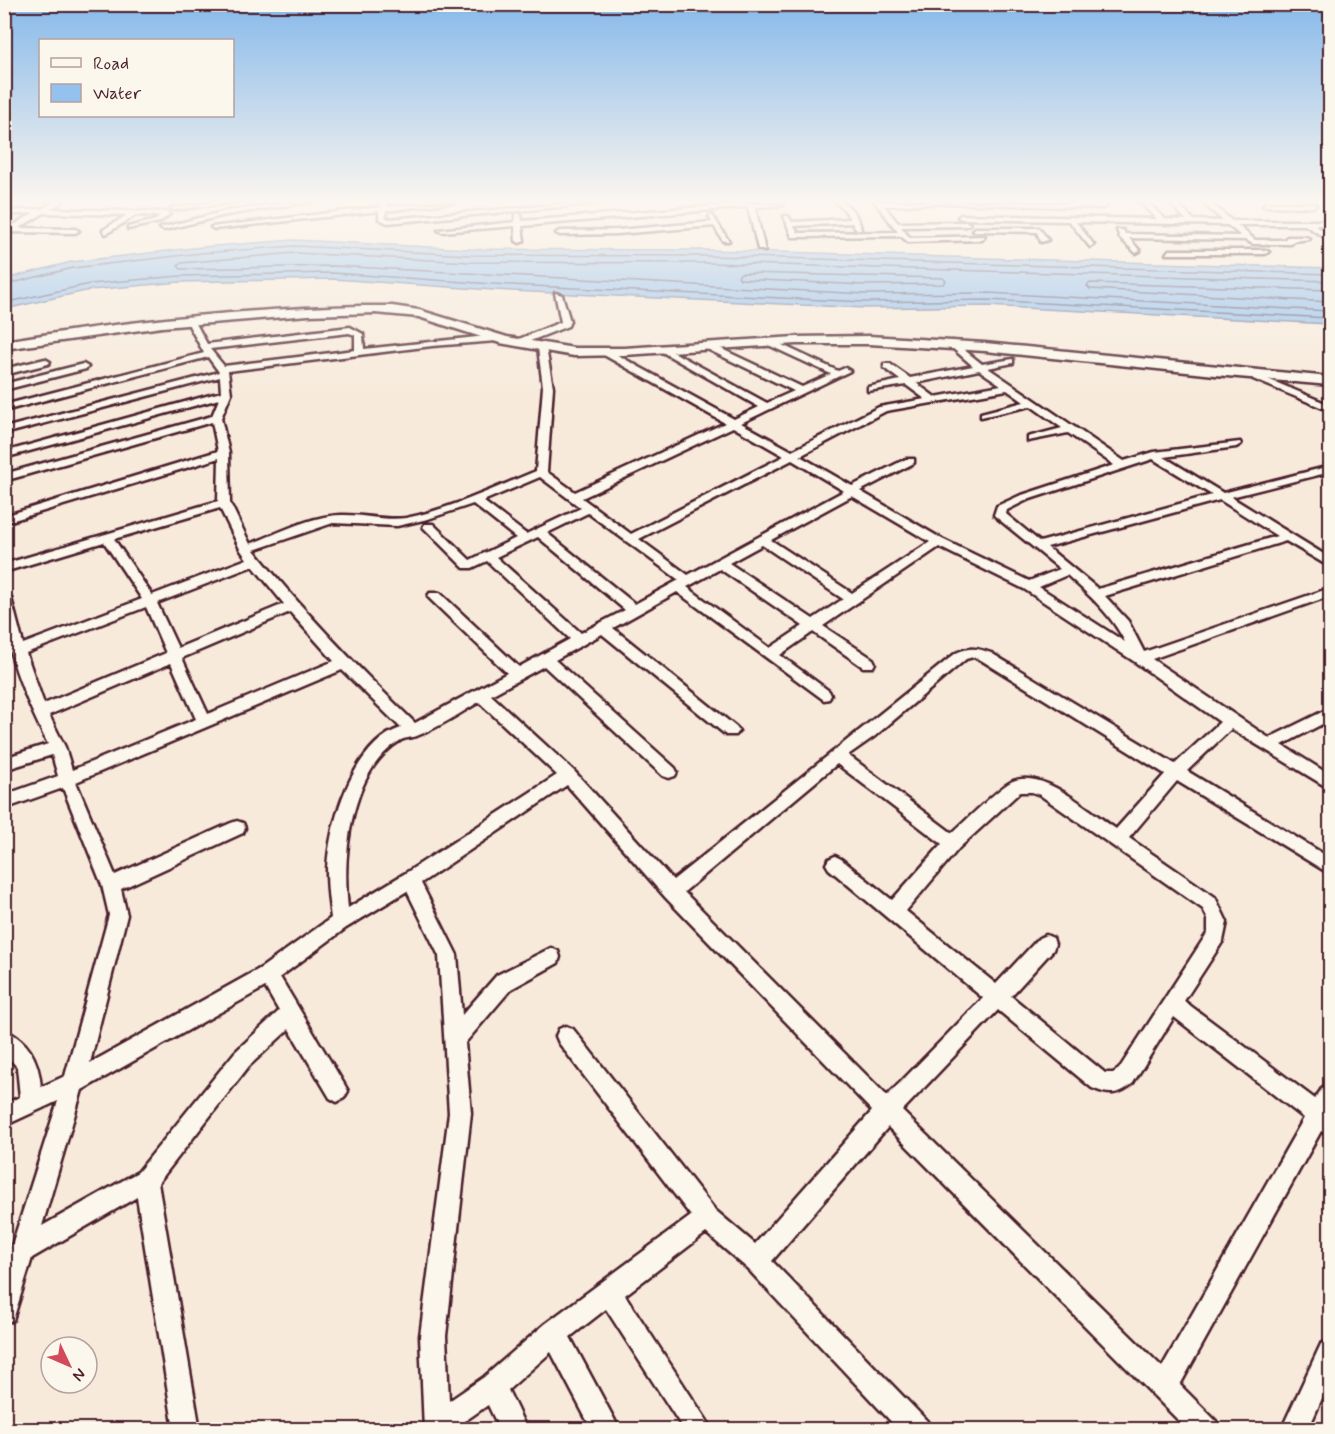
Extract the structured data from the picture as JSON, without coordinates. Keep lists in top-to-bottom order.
{
  "legend": ["Road", "Water"],
  "north": "bottom right"
}
